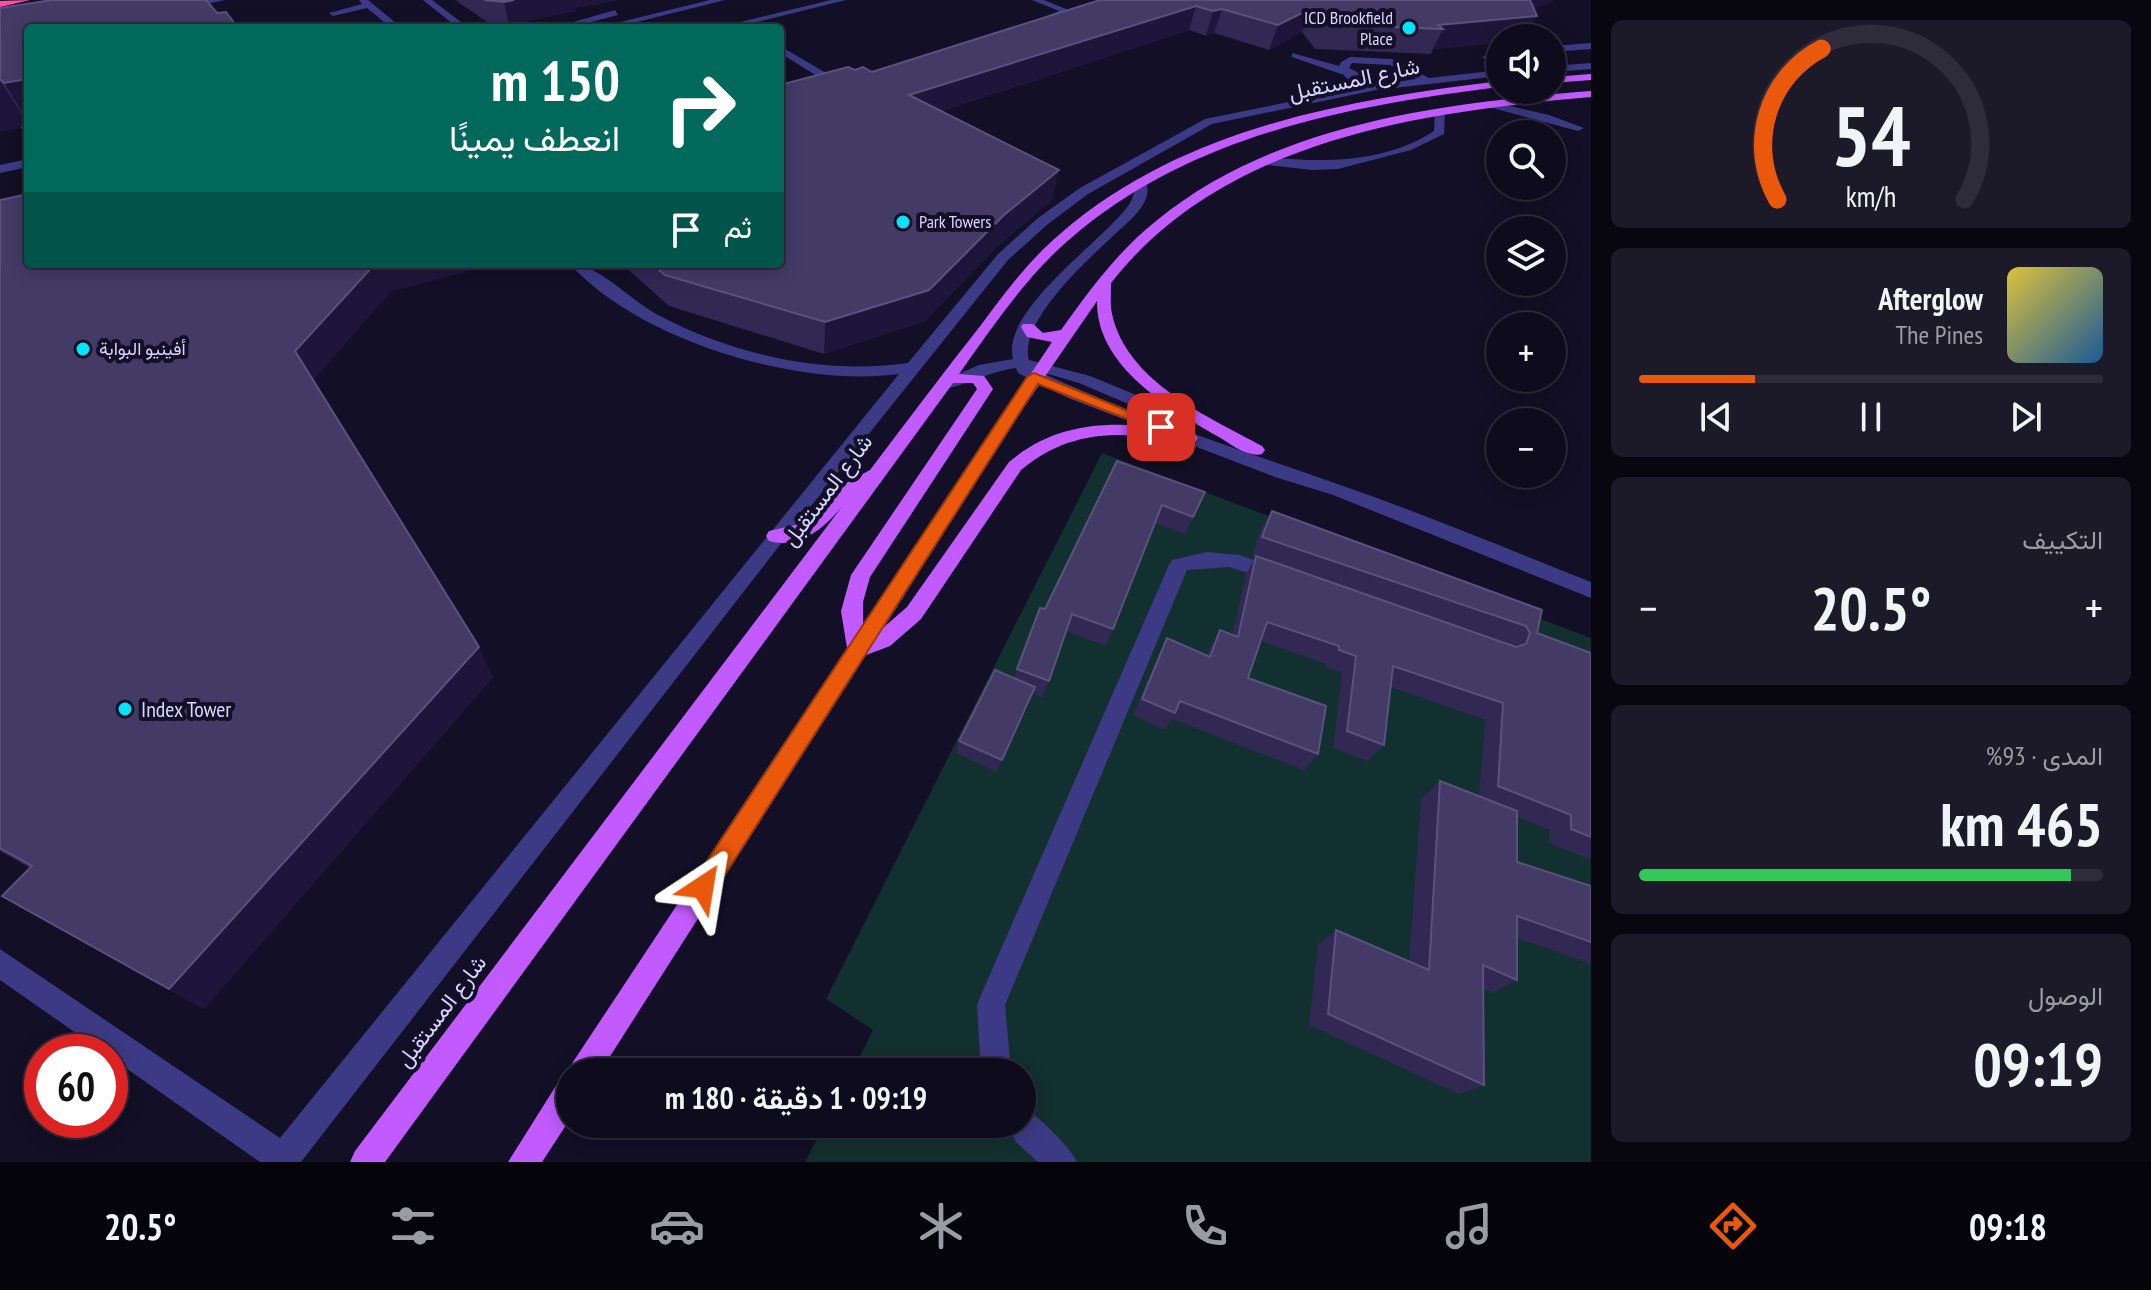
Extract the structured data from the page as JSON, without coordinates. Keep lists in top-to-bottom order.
{
  "streets": {
    "main road": ["شارع المستقبل"]
  },
  "places": [
    "ICD Brookfield Place",
    "Park Towers",
    "أفينيو البوابة",
    "Index Tower"
  ],
  "page": {
    "map_buttons": ["+", "−"],
    "turn": ["150 m", "انعطف يمينًا"],
    "then": "ثم",
    "song": ["Afterglow", "The Pines"],
    "tile": [
      "التكييف",
      ["المدى · 93%", "465 km"],
      ["الوصول", "09:19"]
    ],
    "heat": ["−", "20.5°", "+"],
    "limit": "60",
    "trip": "09:19 · 1 دقيقة · 180 m",
    "tabs": ["09:18", "20.5°"],
    "gauge": ["54", "km/h"]
  }
}
